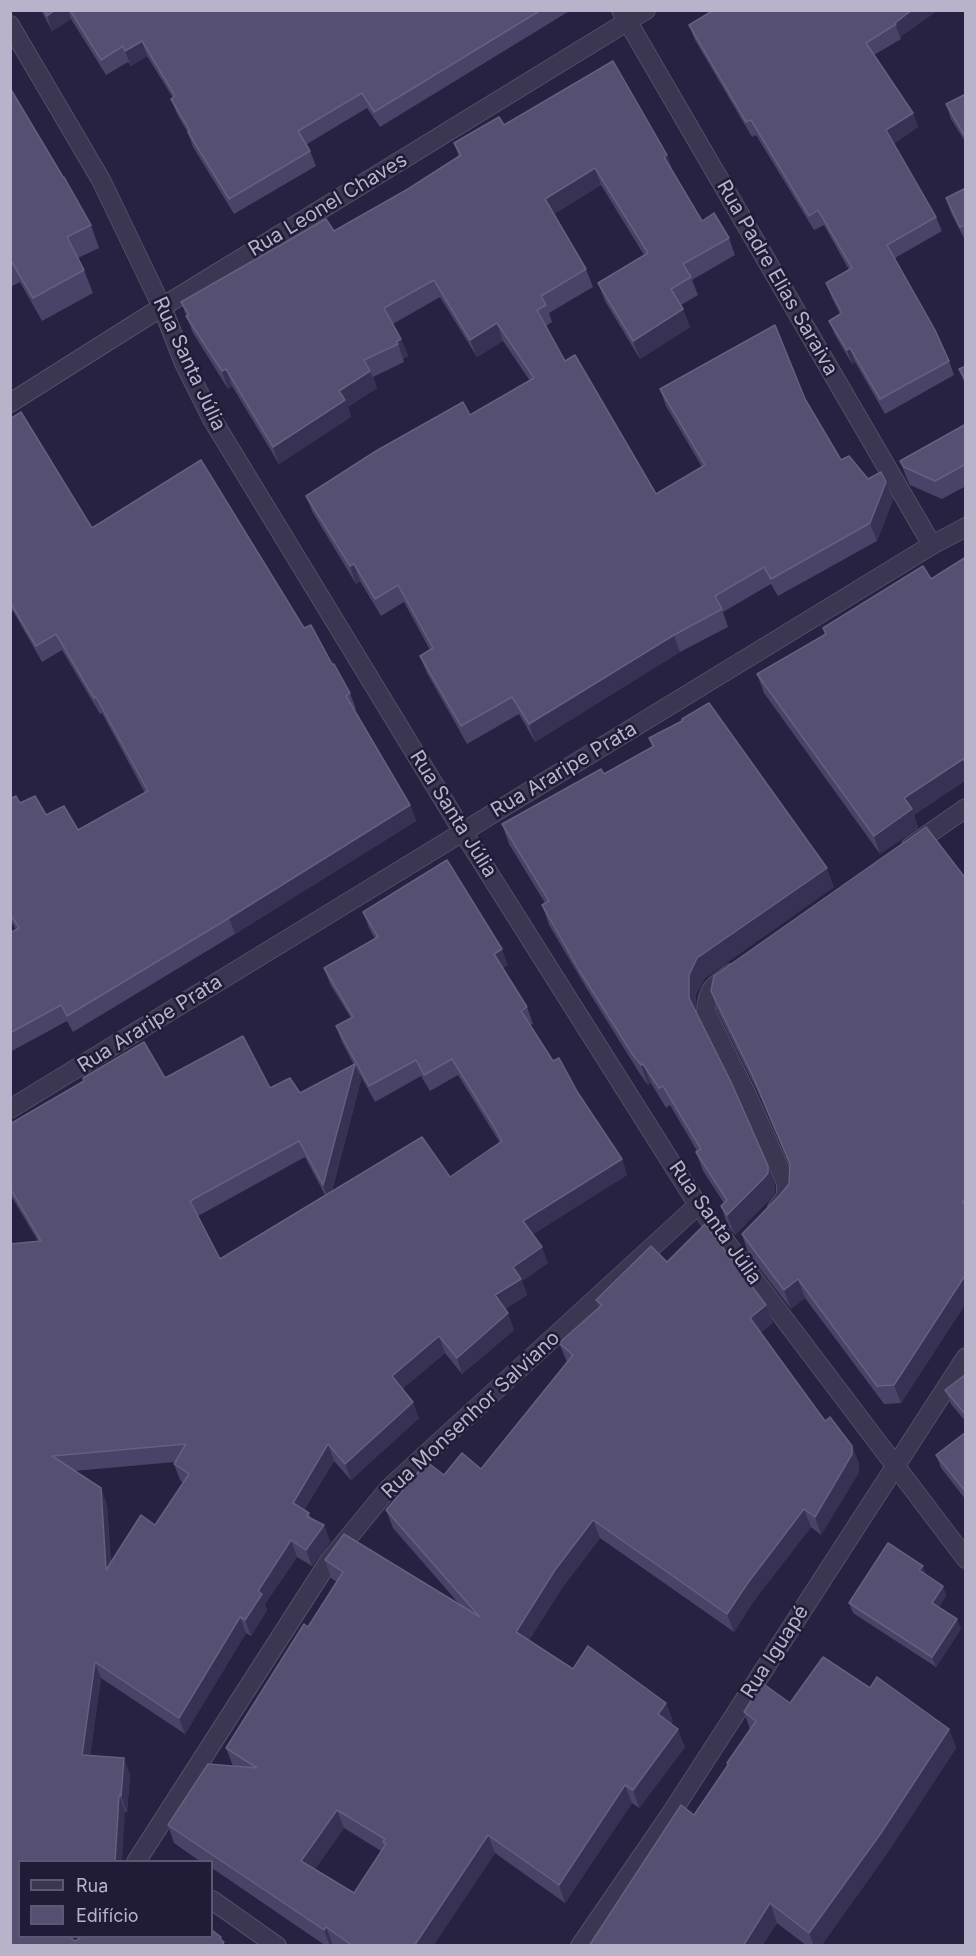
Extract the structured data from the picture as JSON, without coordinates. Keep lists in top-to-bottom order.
{
  "streets": {
    "street": [
      "Rua Leonel Chaves",
      "Rua Padre Elias Saraiva",
      "Rua Santa Júlia",
      "Rua Araripe Prata",
      "Rua Monsenhor Salviano",
      "Rua Iguapé"
    ]
  },
  "crossings": [
    ["Rua Leonel Chaves", "Rua Padre Elias Saraiva"],
    ["Rua Leonel Chaves", "Rua Santa Júlia"],
    ["Rua Padre Elias Saraiva", "Rua Araripe Prata"],
    ["Rua Santa Júlia", "Rua Araripe Prata"],
    ["Rua Santa Júlia", "Rua Monsenhor Salviano"],
    ["Rua Santa Júlia", "Rua Iguapé"]
  ],
  "legend": ["Rua", "Edifício"]
}
